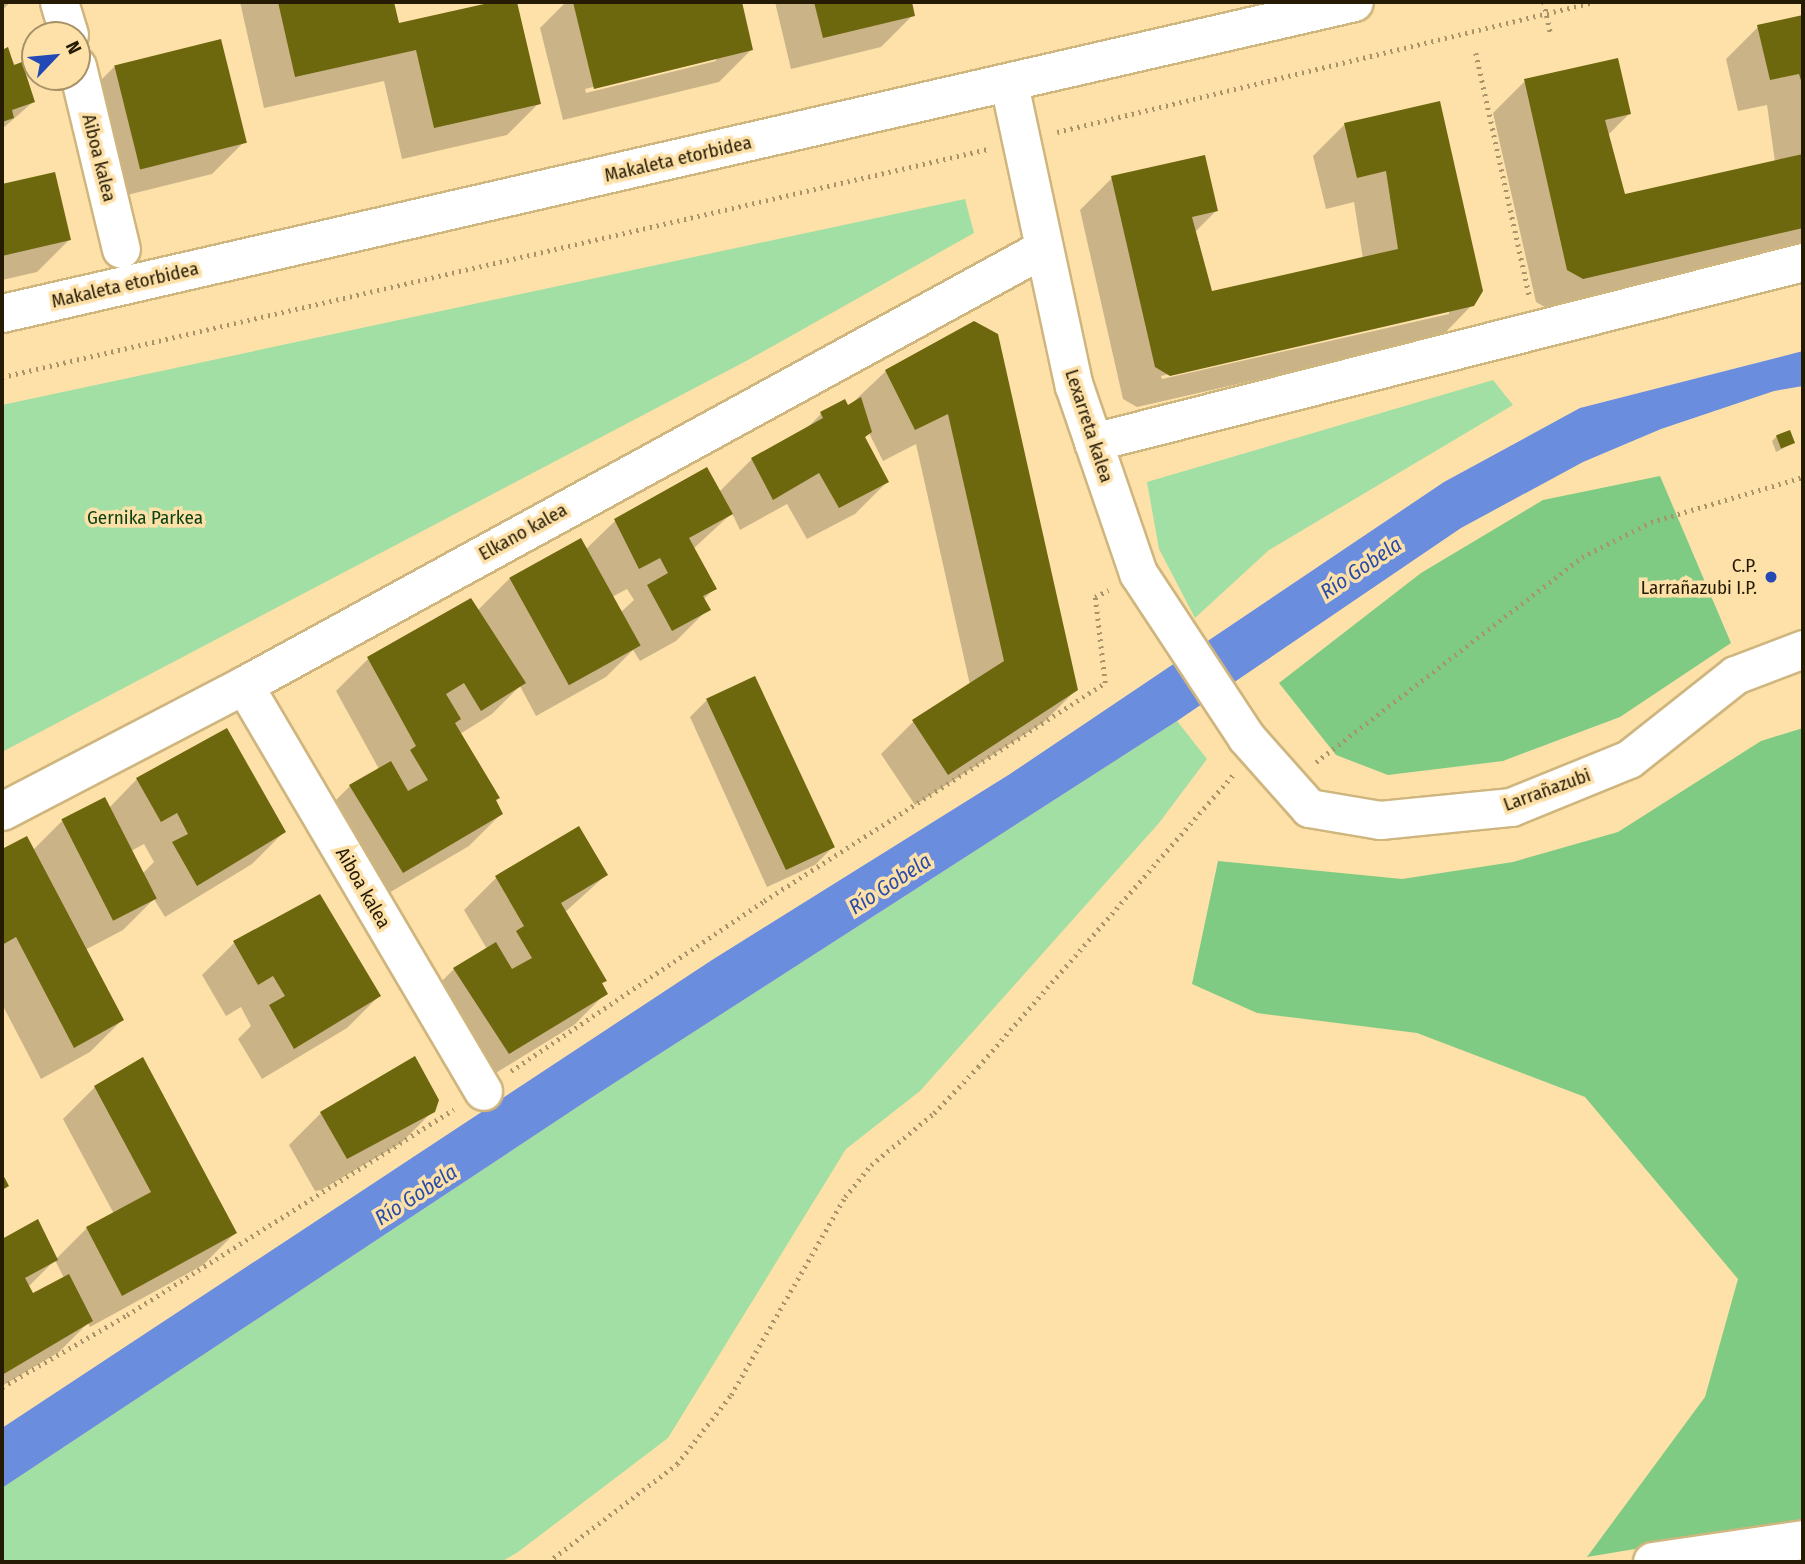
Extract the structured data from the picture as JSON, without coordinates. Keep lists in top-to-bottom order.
{
  "streets": {
    "street": [
      "Aiboa kalea",
      "Makaleta etorbidea",
      "Lexarreta kalea",
      "Elkano kalea",
      "Larrañazubi"
    ]
  },
  "crossings": [
    ["Aiboa kalea", "Elkano kalea"],
    ["Makaleta etorbidea", "Lexarreta kalea"],
    ["Lexarreta kalea", "Elkano kalea"],
    ["Lexarreta kalea", "Larrañazubi"]
  ],
  "water": ["Río Gobela"],
  "parks": ["Gernika Parkea"],
  "places": ["C.P. Larrañazubi I.P."],
  "north": "top right"
}
